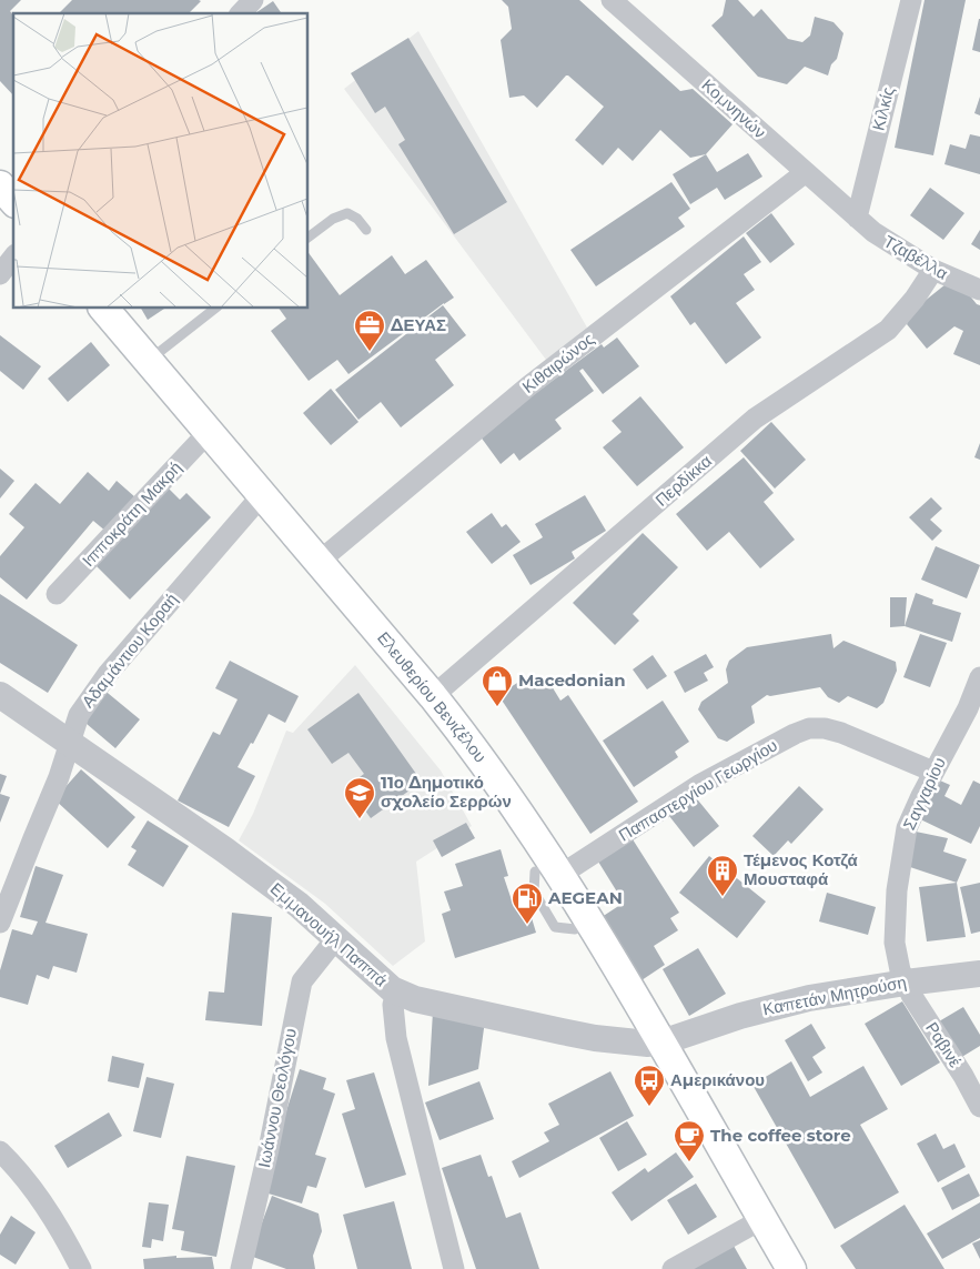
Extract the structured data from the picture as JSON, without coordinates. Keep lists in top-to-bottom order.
{
  "streets": {
    "main road": ["Ελευθερίου Βενιζέλου"],
    "street": [
      "Κομνηνών",
      "Κιλκίς",
      "Τζαβέλλα",
      "Κιθαιρώνος",
      "Περδίκκα",
      "Ιπποκράτη Μακρή",
      "Αδαμάντιου Κοραή",
      "Παπαστεργίου Γεωργίου",
      "Σαγγαρίου",
      "Εμμανουήλ Παππά",
      "Καπετάν Μητρούση",
      "Ραβινέ",
      "Ιωάννου Θεολόγου"
    ]
  },
  "crossings": [
    ["Κομνηνών", "Κιλκίς"],
    ["Κομνηνών", "Τζαβέλλα"],
    ["Κομνηνών", "Κιθαιρώνος"],
    ["Κιλκίς", "Τζαβέλλα"],
    ["Τζαβέλλα", "Περδίκκα"],
    ["Κιθαιρώνος", "Ελευθερίου Βενιζέλου"],
    ["Περδίκκα", "Ελευθερίου Βενιζέλου"],
    ["Ιπποκράτη Μακρή", "Ελευθερίου Βενιζέλου"],
    ["Αδαμάντιου Κοραή", "Ελευθερίου Βενιζέλου"],
    ["Αδαμάντιου Κοραή", "Εμμανουήλ Παππά"],
    ["Ελευθερίου Βενιζέλου", "Παπαστεργίου Γεωργίου"],
    ["Ελευθερίου Βενιζέλου", "Καπετάν Μητρούση"],
    ["Παπαστεργίου Γεωργίου", "Σαγγαρίου"],
    ["Σαγγαρίου", "Καπετάν Μητρούση"],
    ["Σαγγαρίου", "Ραβινέ"],
    ["Εμμανουήλ Παππά", "Ιωάννου Θεολόγου"],
    ["Καπετάν Μητρούση", "Ραβινέ"]
  ],
  "places": {
    "office": ["ΔΕΥΑΣ"],
    "shop": ["Macedonian"],
    "school or university": ["11ο Δημοτικό σχολείο Σερρών"],
    "building": ["Τέμενος Κοτζά Μουσταφά"],
    "fuel station": ["AEGEAN"],
    "bus stop": ["Αμερικάνου"],
    "cafe": ["The coffee store"]
  }
}
